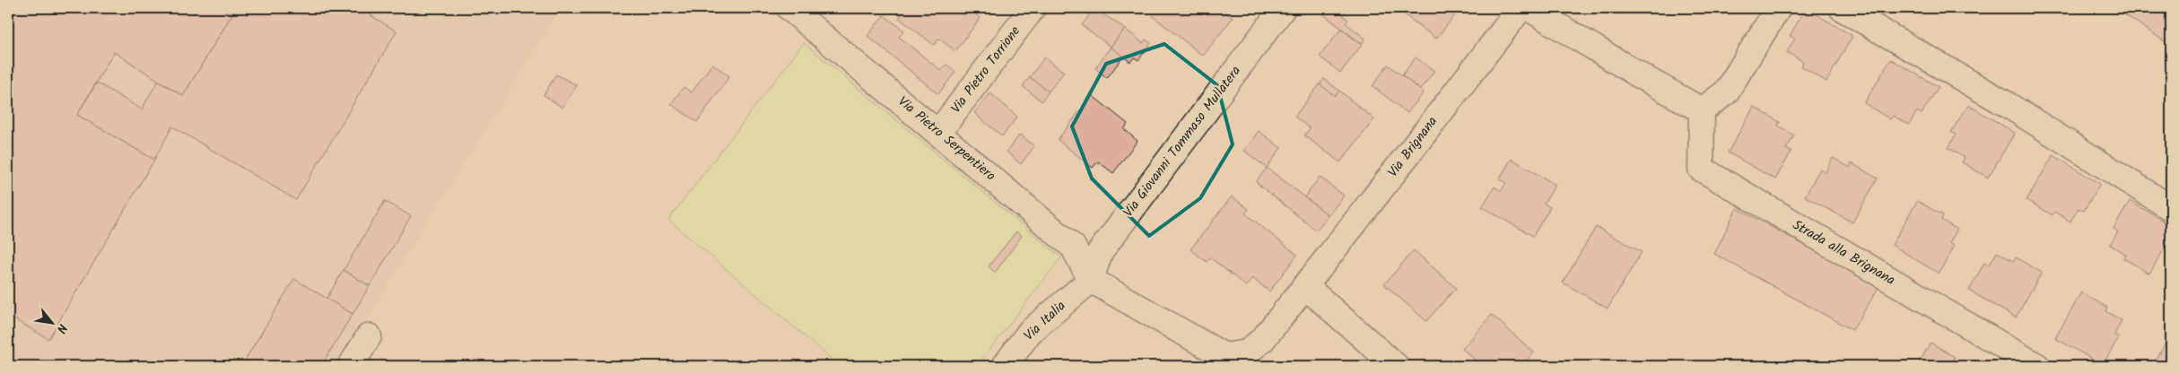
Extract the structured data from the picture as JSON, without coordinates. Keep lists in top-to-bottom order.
{
  "streets": {
    "street": [
      "Via Pietro Torrione",
      "Via Pietro Serpentiero",
      "Via Giovanni Tommaso Mullatera",
      "Via Brignana",
      "Strada alla Brignana",
      "Via Italia"
    ]
  },
  "crossings": [
    ["Via Pietro Torrione", "Via Pietro Serpentiero"],
    ["Via Pietro Serpentiero", "Via Giovanni Tommaso Mullatera"],
    ["Via Pietro Serpentiero", "Via Brignana"],
    ["Via Pietro Serpentiero", "Via Italia"],
    ["Via Giovanni Tommaso Mullatera", "Via Brignana"],
    ["Via Giovanni Tommaso Mullatera", "Via Italia"],
    ["Via Brignana", "Via Italia"]
  ],
  "north": "bottom right"
}
